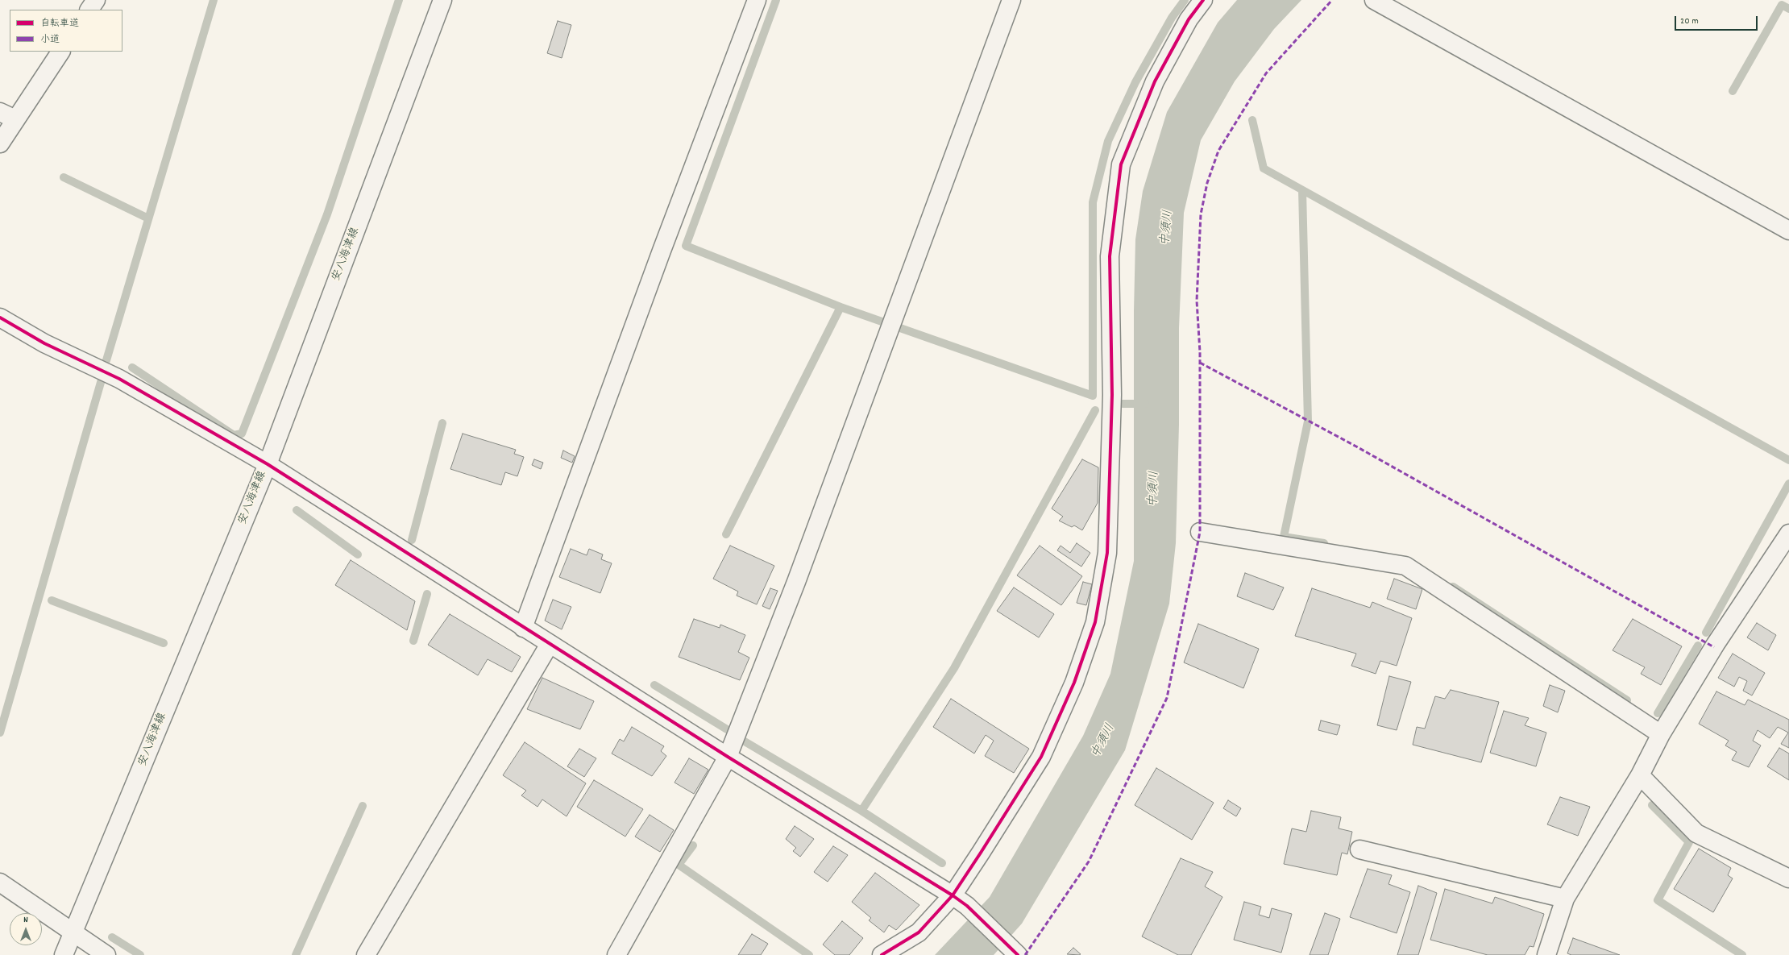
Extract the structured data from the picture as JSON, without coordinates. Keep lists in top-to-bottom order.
{
  "streets": {
    "street": ["安八海津線"]
  },
  "water": ["中須川"],
  "legend": ["自転車道", "小道"],
  "scale_bar": "20 m",
  "north": "top"
}
